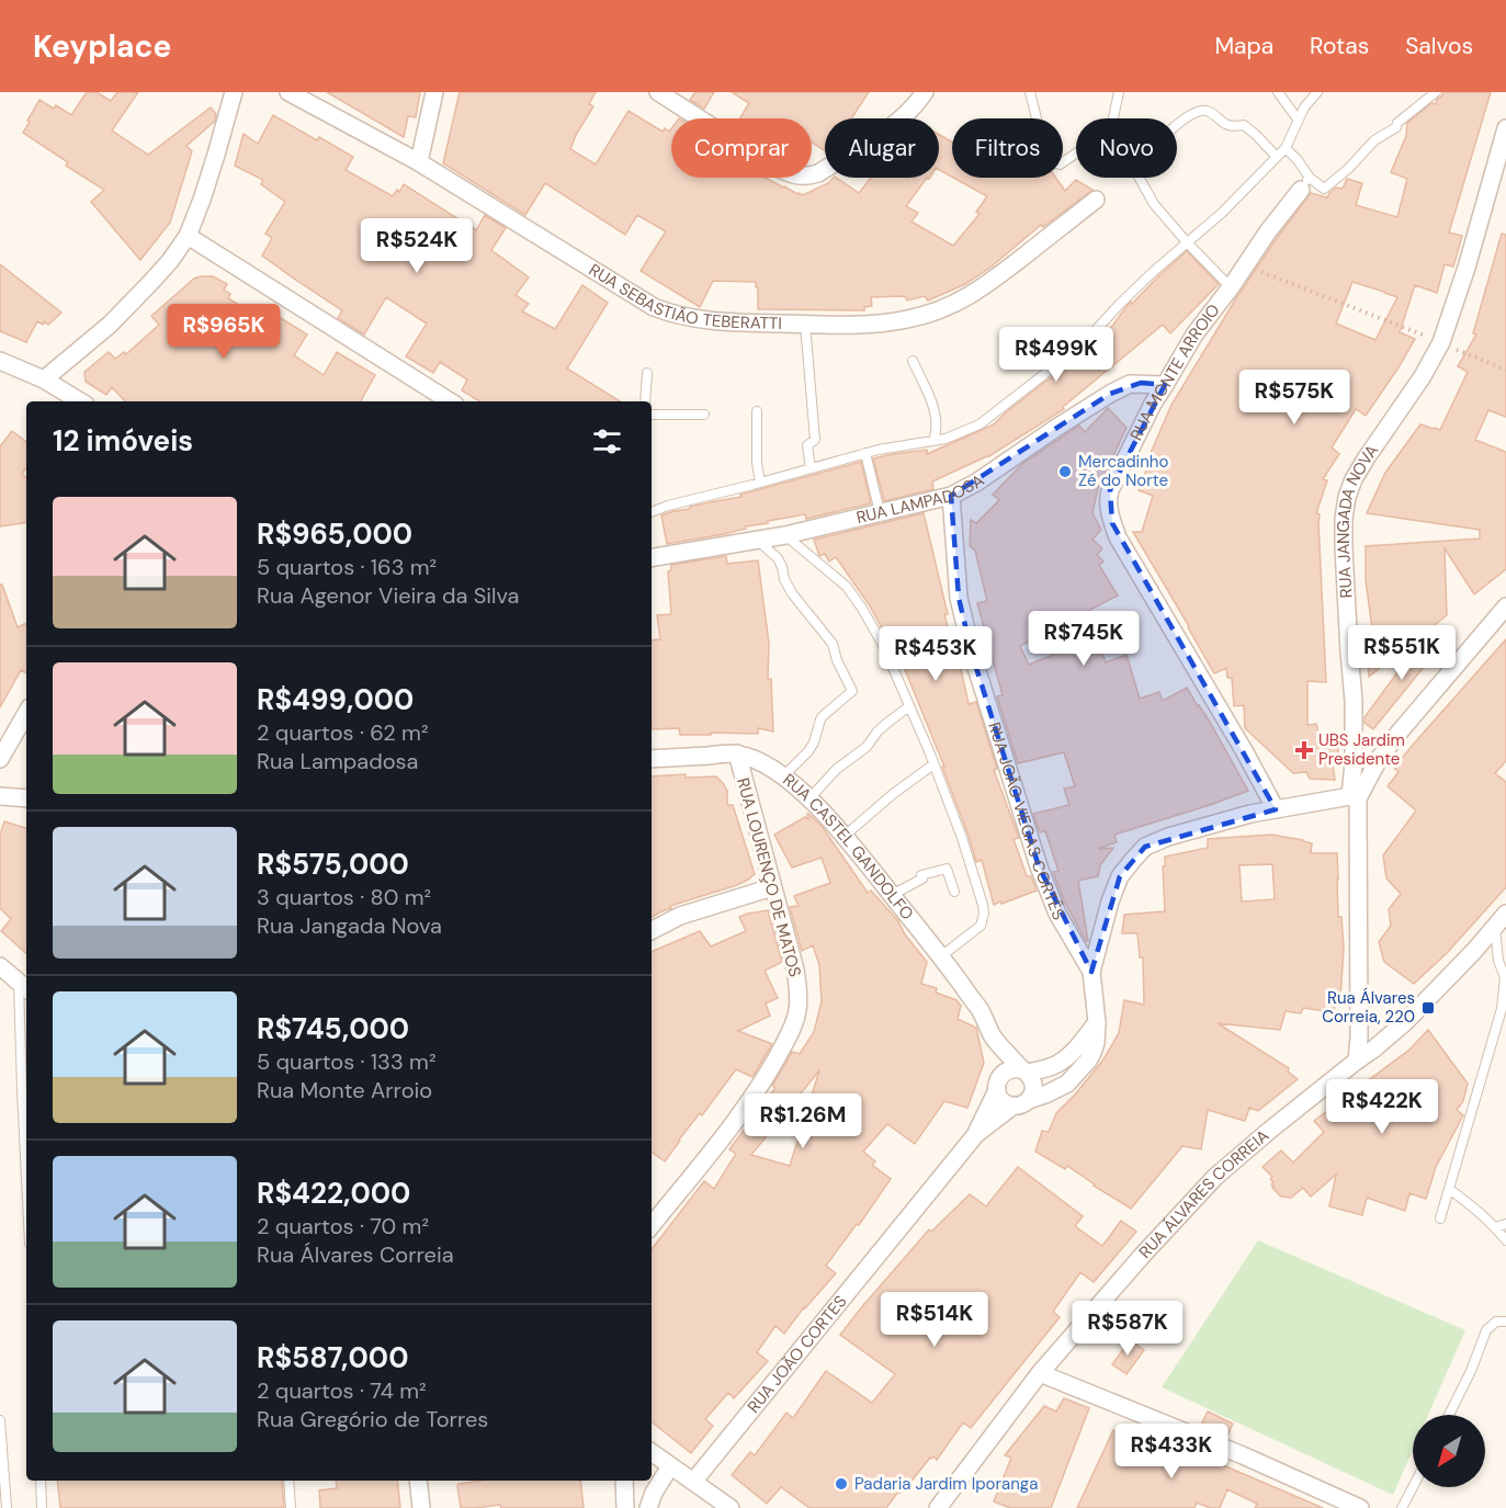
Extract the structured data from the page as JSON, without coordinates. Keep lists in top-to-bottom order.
{
  "streets": {
    "street": [
      "RUA SEBASTIÃO TEBERATTI",
      "RUA MONTE ARROIO",
      "RUA LAMPADOSA",
      "RUA JANGADA NOVA",
      "RUA JOÃO VIEGAS CORTÊS",
      "RUA CASTEL GANDOLFO",
      "RUA LOURENÇO DE MATOS",
      "RUA ÁLVARES CORREIA",
      "RUA JOÃO CORTES"
    ]
  },
  "crossings": [
    ["RUA MONTE ARROIO", "RUA LAMPADOSA"],
    ["RUA LAMPADOSA", "RUA JOÃO VIEGAS CORTÊS"],
    ["RUA JANGADA NOVA", "RUA ÁLVARES CORREIA"],
    ["RUA JOÃO VIEGAS CORTÊS", "RUA CASTEL GANDOLFO"],
    ["RUA JOÃO VIEGAS CORTÊS", "RUA JOÃO CORTES"],
    ["RUA CASTEL GANDOLFO", "RUA LOURENÇO DE MATOS"]
  ],
  "places": {
    "other": ["Mercadinho Zé do Norte", "Padaria Jardim Iporanga"],
    "health": ["UBS Jardim Presidente"],
    "transit": ["Rua Álvares Correia, 220"]
  },
  "north": "bottom left",
  "page": {
    "header": "Keyplace",
    "nav": ["Mapa", "Rotas", "Salvos"],
    "chip": [
      "Comprar",
      "Alugar",
      "Filtros",
      "Novo"
    ],
    "price": [
      "R$524K",
      "R$965K",
      "R$499K",
      "R$575K",
      "R$745K",
      "R$551K",
      "R$453K",
      "R$422K",
      "R$1.26M",
      "R$514K",
      "R$587K",
      "R$433K"
    ],
    "heading": "12 imóveis",
    "list": [
      {
        "name": "R$965,000",
        "note": "5 quartos · 163 m² · Rua Agenor Vieira da Silva"
      },
      {
        "name": "R$499,000",
        "note": "2 quartos · 62 m² · Rua Lampadosa"
      },
      {
        "name": "R$575,000",
        "note": "3 quartos · 80 m² · Rua Jangada Nova"
      },
      {
        "name": "R$745,000",
        "note": "5 quartos · 133 m² · Rua Monte Arroio"
      },
      {
        "name": "R$422,000",
        "note": "2 quartos · 70 m² · Rua Álvares Correia"
      },
      {
        "name": "R$587,000",
        "note": "2 quartos · 74 m² · Rua Gregório de Torres"
      }
    ]
  }
}
